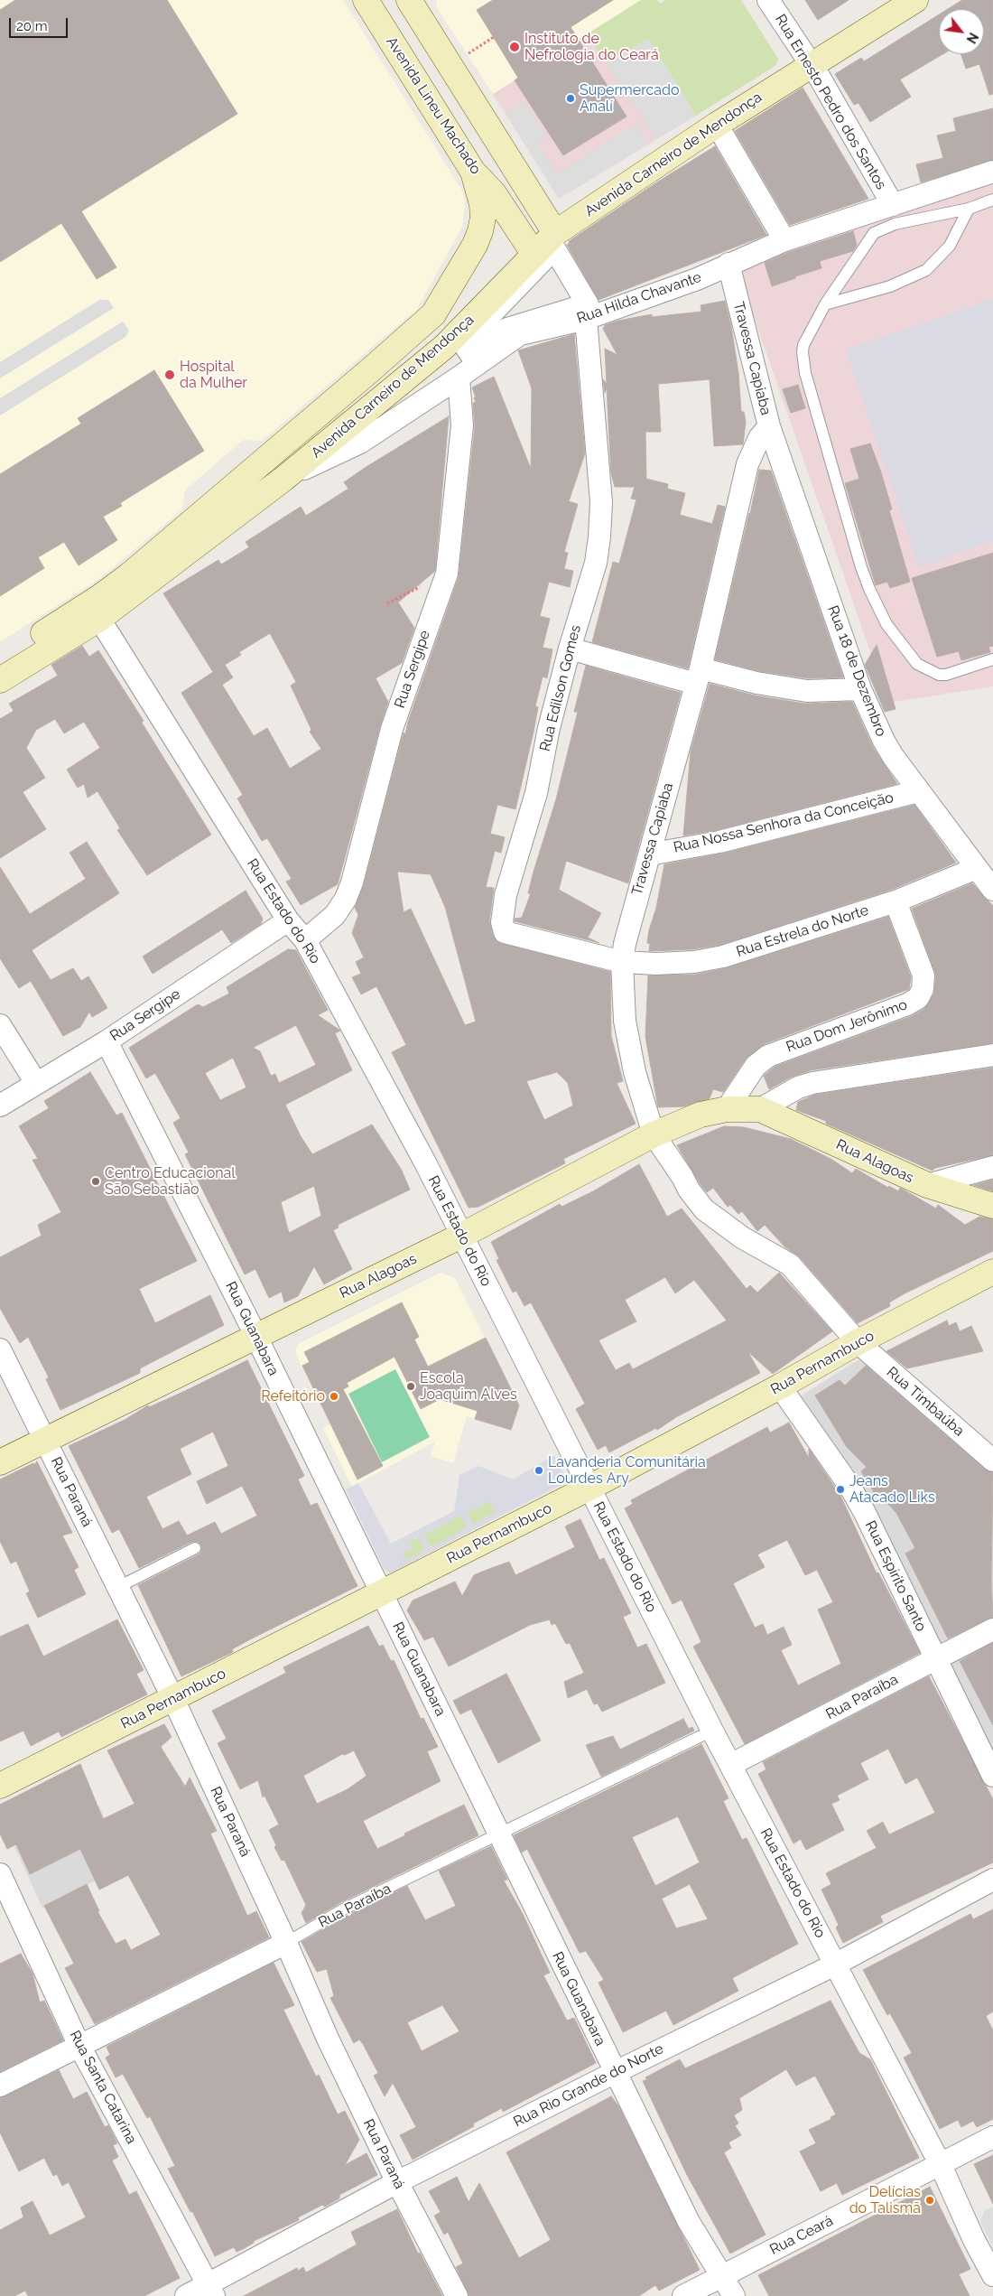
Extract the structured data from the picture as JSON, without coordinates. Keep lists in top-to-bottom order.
{
  "streets": {
    "street": [
      "Rua Ernesto Pedro dos Santos",
      "Avenida Lineu Machado",
      "Avenida Carneiro de Mendonça",
      "Rua Hilda Chavante",
      "Travessa Capiaba",
      "Rua Sergipe",
      "Rua 18 de Dezembro",
      "Rua Edilson Gomes",
      "Rua Nossa Senhora da Conceição",
      "Rua Estado do Rio",
      "Rua Estrela do Norte",
      "Rua Dom Jerônimo",
      "Rua Alagoas",
      "Rua Guanabara",
      "Rua Pernambuco",
      "Rua Timbaúba",
      "Rua Paraná",
      "Rua Espírito Santo",
      "Rua Paraíba",
      "Rua Rio Grande do Norte",
      "Rua Santa Catarina",
      "Rua Ceará"
    ]
  },
  "crossings": [
    ["Rua Ernesto Pedro dos Santos", "Avenida Carneiro de Mendonça"],
    ["Rua Ernesto Pedro dos Santos", "Rua Hilda Chavante"],
    ["Avenida Lineu Machado", "Avenida Carneiro de Mendonça"],
    ["Avenida Carneiro de Mendonça", "Rua Hilda Chavante"],
    ["Avenida Carneiro de Mendonça", "Rua Estado do Rio"],
    ["Rua Hilda Chavante", "Travessa Capiaba"],
    ["Rua Hilda Chavante", "Rua Sergipe"],
    ["Rua Hilda Chavante", "Rua Edilson Gomes"],
    ["Travessa Capiaba", "Rua 18 de Dezembro"],
    ["Travessa Capiaba", "Rua Edilson Gomes"],
    ["Travessa Capiaba", "Rua Nossa Senhora da Conceição"],
    ["Travessa Capiaba", "Rua Estrela do Norte"],
    ["Travessa Capiaba", "Rua Alagoas"],
    ["Travessa Capiaba", "Rua Pernambuco"],
    ["Travessa Capiaba", "Rua Timbaúba"],
    ["Rua Sergipe", "Rua Estado do Rio"],
    ["Rua Sergipe", "Rua Guanabara"],
    ["Rua 18 de Dezembro", "Rua Nossa Senhora da Conceição"],
    ["Rua 18 de Dezembro", "Rua Estrela do Norte"],
    ["Rua Edilson Gomes", "Rua Estrela do Norte"],
    ["Rua Estado do Rio", "Rua Alagoas"],
    ["Rua Estado do Rio", "Rua Pernambuco"],
    ["Rua Estado do Rio", "Rua Paraíba"],
    ["Rua Estado do Rio", "Rua Rio Grande do Norte"],
    ["Rua Estado do Rio", "Rua Ceará"],
    ["Rua Estrela do Norte", "Rua Dom Jerônimo"],
    ["Rua Dom Jerônimo", "Rua Alagoas"],
    ["Rua Alagoas", "Rua Guanabara"],
    ["Rua Alagoas", "Rua Paraná"],
    ["Rua Guanabara", "Rua Pernambuco"],
    ["Rua Guanabara", "Rua Paraíba"],
    ["Rua Guanabara", "Rua Rio Grande do Norte"],
    ["Rua Guanabara", "Rua Ceará"],
    ["Rua Pernambuco", "Rua Timbaúba"],
    ["Rua Pernambuco", "Rua Paraná"],
    ["Rua Pernambuco", "Rua Espírito Santo"],
    ["Rua Paraná", "Rua Paraíba"],
    ["Rua Paraná", "Rua Rio Grande do Norte"],
    ["Rua Espírito Santo", "Rua Paraíba"],
    ["Rua Paraíba", "Rua Santa Catarina"],
    ["Rua Rio Grande do Norte", "Rua Santa Catarina"]
  ],
  "places": [
    "Instituto de Nefrologia do Ceará",
    "Supermercado Analí",
    "Hospital da Mulher",
    "Centro Educacional São Sebastião",
    "Escola Joaquim Alves",
    "Refeitório",
    "Lavanderia Comunitária Lourdes Ary",
    "Jeans Atacado Liks",
    "Delícias do Talismã"
  ],
  "scale_bar": "20 m",
  "north": "bottom right"
}
